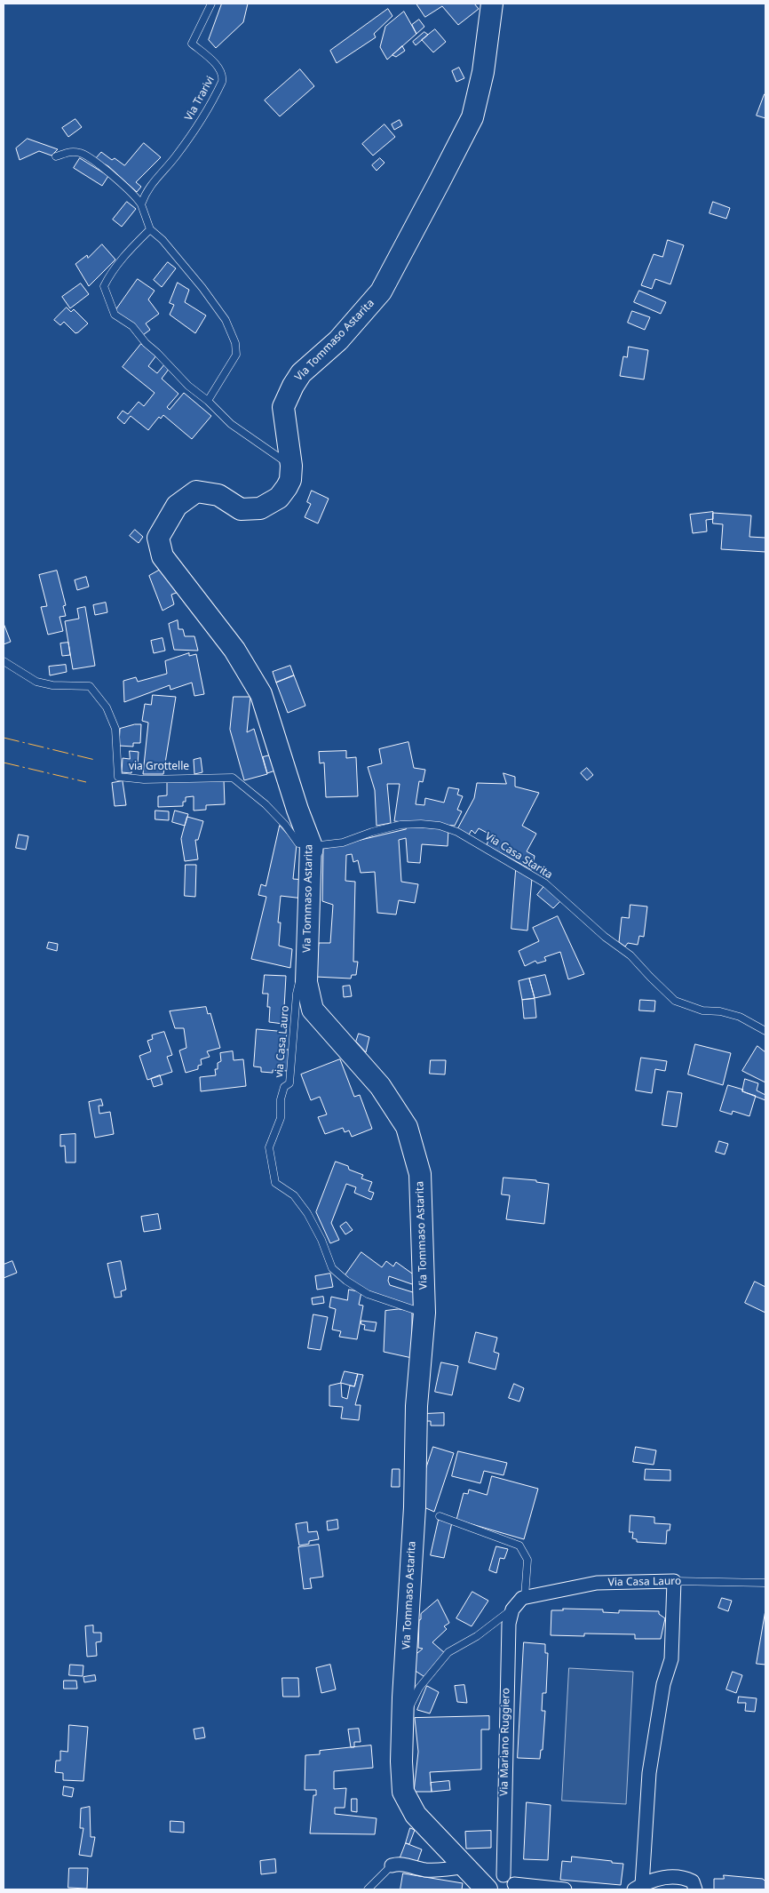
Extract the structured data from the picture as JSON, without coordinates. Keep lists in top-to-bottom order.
{
  "streets": {
    "main road": ["Via Tommaso Astarita"],
    "street": ["Via Casa Lauro", "Via Mariano Ruggiero"],
    "lane": [
      "Via Trarivi",
      "via Grottelle",
      "Via Casa Starita",
      "via Casa Lauro"
    ]
  },
  "crossings": [
    ["Via Tommaso Astarita", "via Grottelle"],
    ["Via Tommaso Astarita", "Via Casa Starita"],
    ["Via Tommaso Astarita", "via Casa Lauro"],
    ["Via Tommaso Astarita", "Via Mariano Ruggiero"],
    ["via Grottelle", "Via Casa Starita"]
  ]
}
